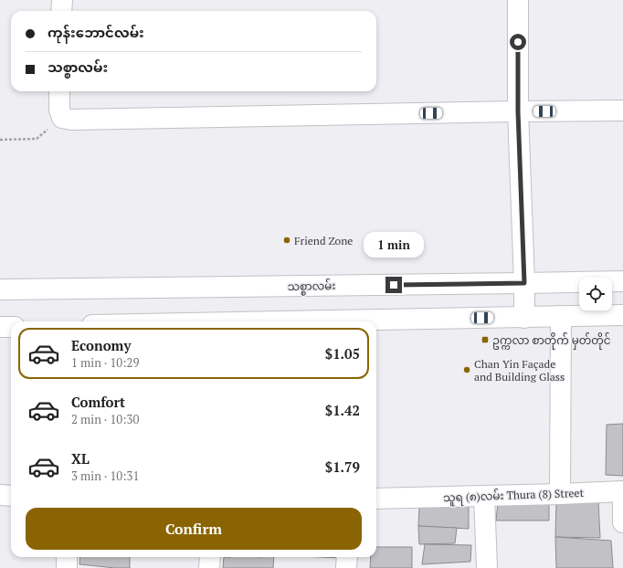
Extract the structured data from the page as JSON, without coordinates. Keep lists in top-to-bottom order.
{
  "streets": {
    "street": ["သစ္စာလမ်း", "သူရ (၈)လမ်း Thura (8) Street"]
  },
  "places": {
    "other": ["Friend Zone", "Chan Yin Façade and Building Glass"],
    "transit": ["ဥက္ကလာ စာတိုက် မှတ်တိုင်"]
  },
  "page": {
    "banner": ["ကုန်းဘောင်လမ်း", "သစ္စာလမ်း"],
    "bubble": "1 min",
    "list": [
      {
        "name": "Economy",
        "note": "1 min · 10:29",
        "value": "$1.05"
      },
      {
        "name": "Comfort",
        "note": "2 min · 10:30",
        "value": "$1.42"
      },
      {
        "name": "XL",
        "note": "3 min · 10:31",
        "value": "$1.79"
      }
    ],
    "buttons": "Confirm"
  }
}
